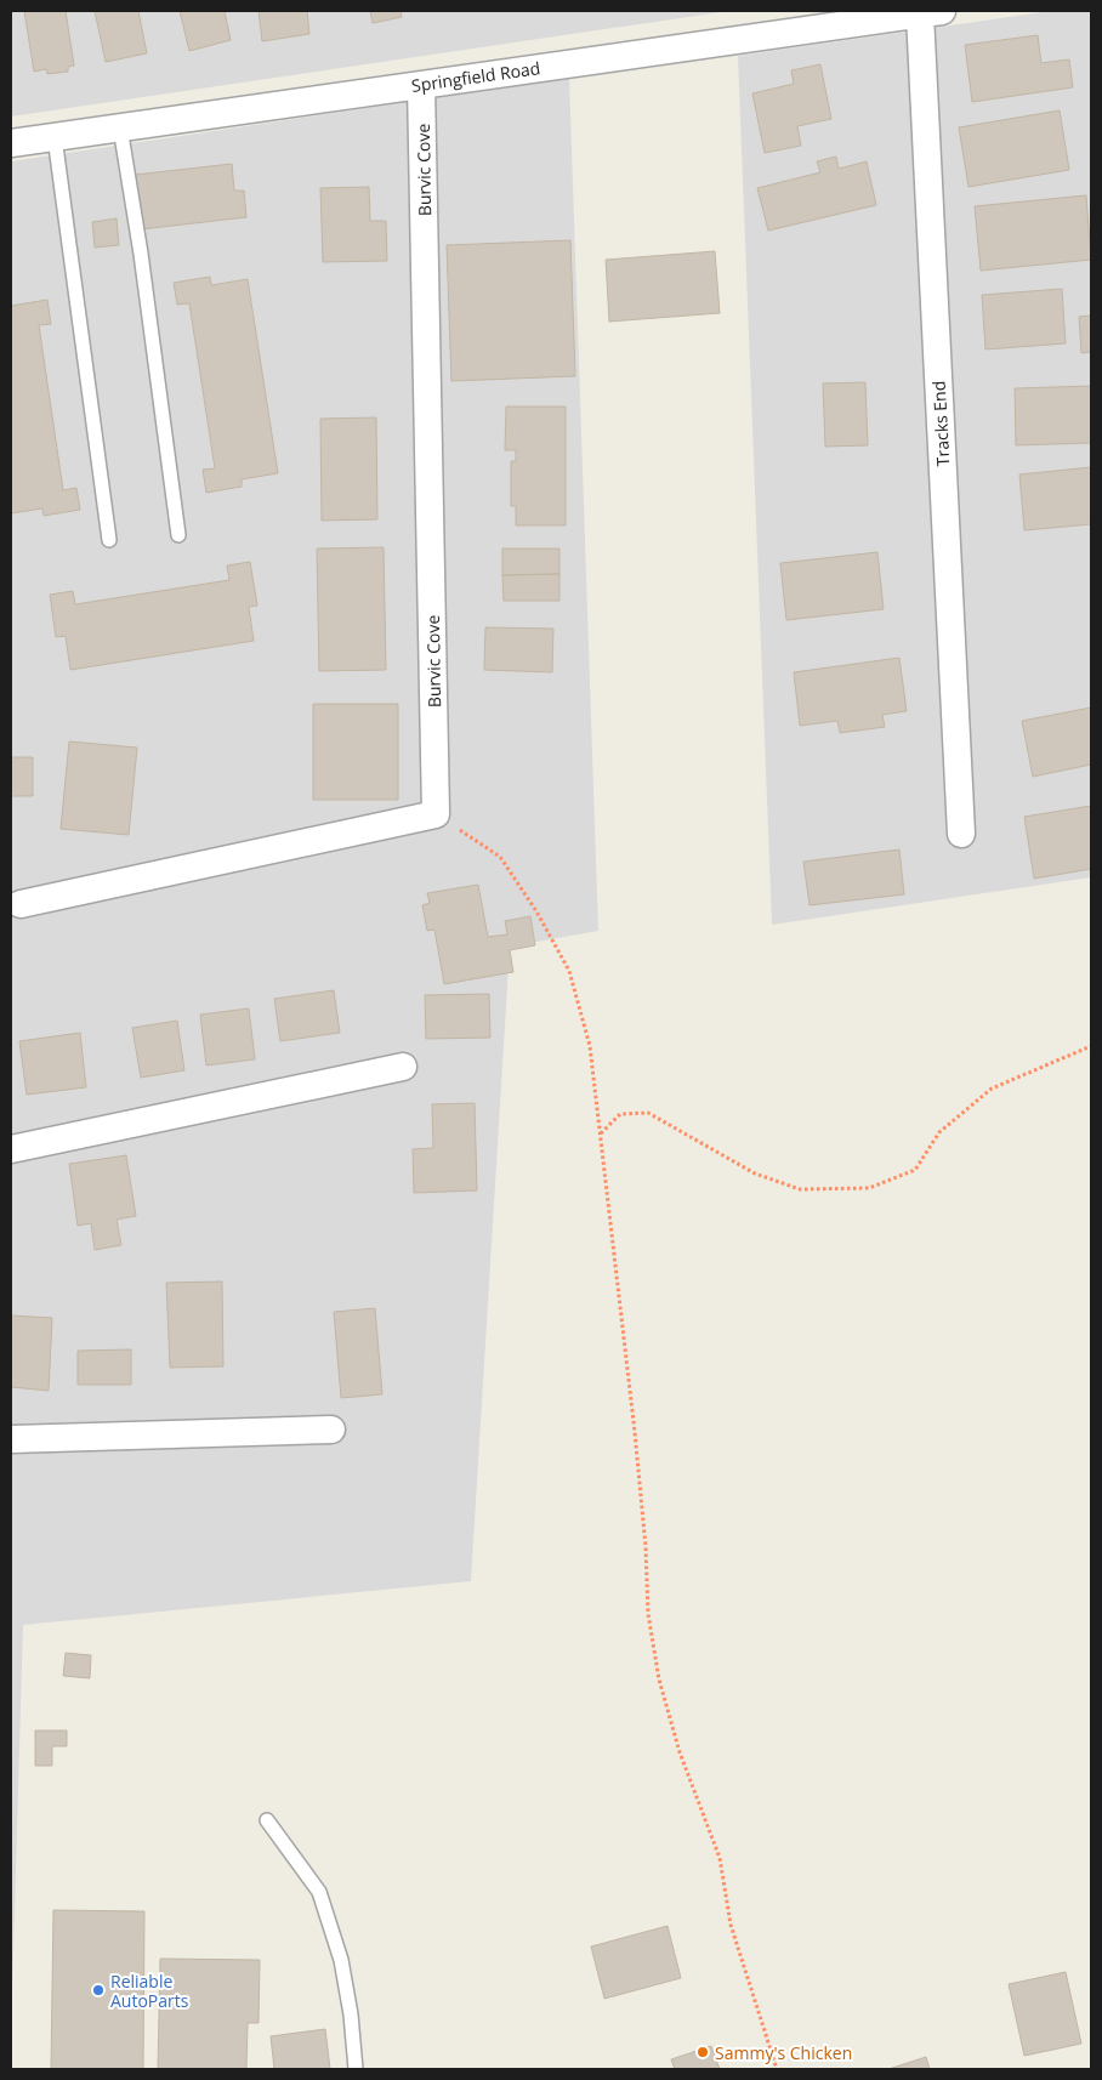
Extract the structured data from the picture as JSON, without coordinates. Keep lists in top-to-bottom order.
{
  "streets": {
    "street": ["Springfield Road", "Burvic Cove", "Tracks End"]
  },
  "crossings": [
    ["Springfield Road", "Burvic Cove"],
    ["Springfield Road", "Tracks End"]
  ],
  "places": ["Reliable AutoParts", "Sammy's Chicken"]
}
